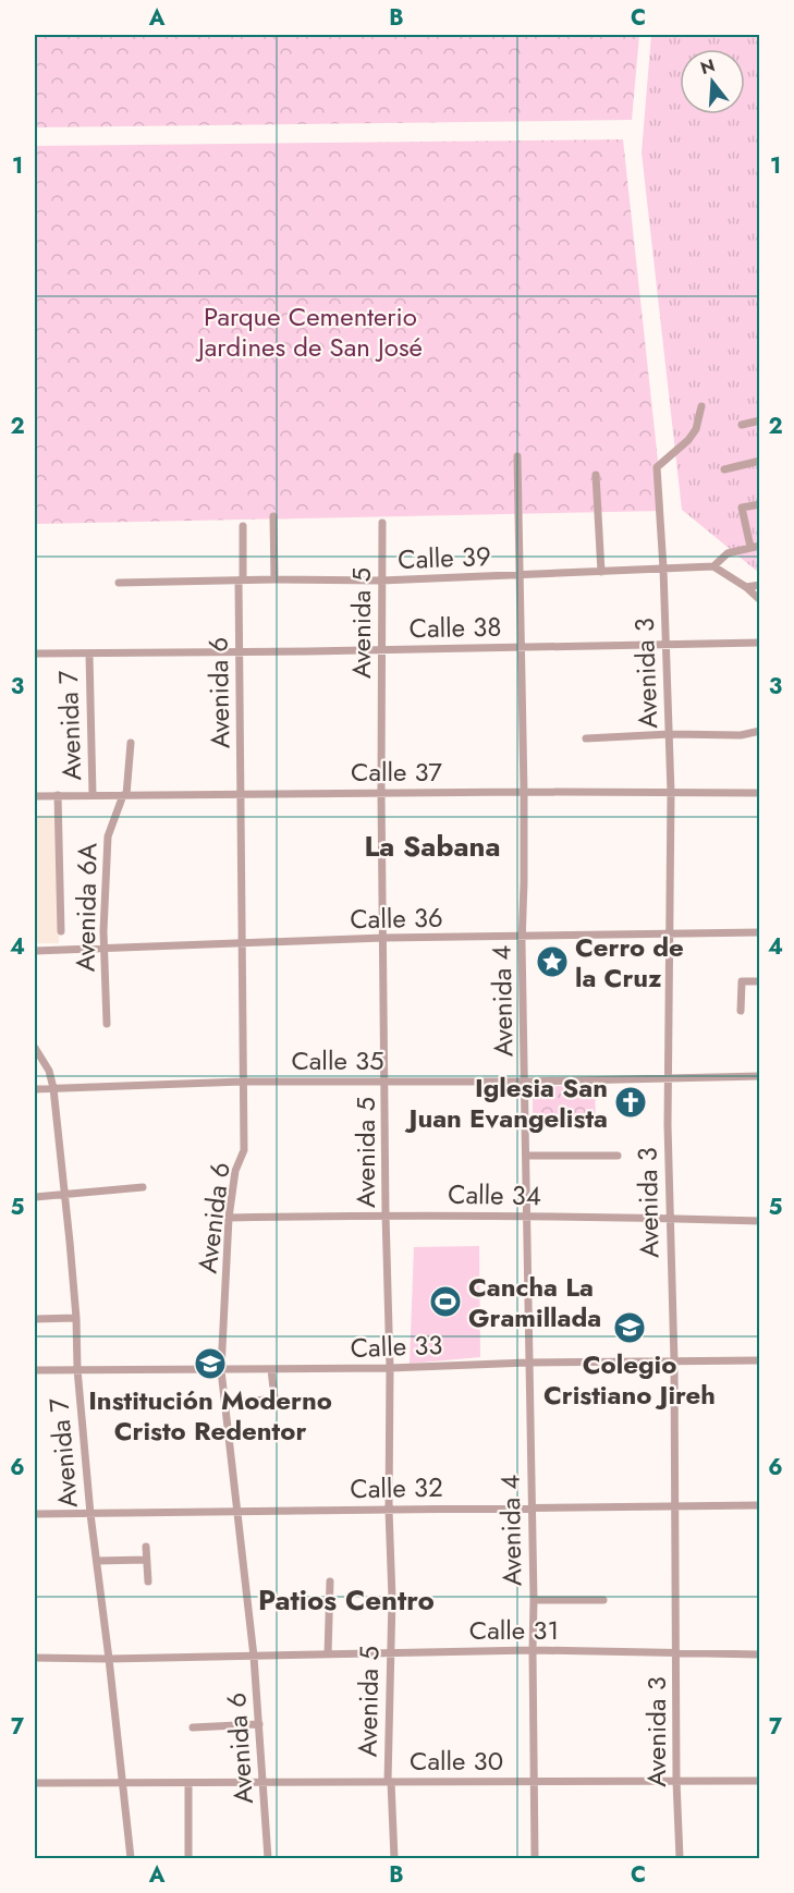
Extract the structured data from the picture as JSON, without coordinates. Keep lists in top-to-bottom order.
{
  "streets": {
    "street": [
      "Calle 39",
      "Avenida 5",
      "Calle 38",
      "Avenida 3",
      "Avenida 6",
      "Avenida 7",
      "Calle 37",
      "Avenida 6A",
      "Calle 36",
      "Avenida 4",
      "Calle 35",
      "Calle 34",
      "Calle 33",
      "Calle 32",
      "Calle 31",
      "Calle 30"
    ]
  },
  "crossings": [
    ["Calle 39", "Avenida 5"],
    ["Calle 39", "Avenida 3"],
    ["Calle 39", "Avenida 6"],
    ["Calle 39", "Avenida 4"],
    ["Avenida 5", "Calle 38"],
    ["Avenida 5", "Calle 37"],
    ["Avenida 5", "Calle 36"],
    ["Avenida 5", "Calle 35"],
    ["Avenida 5", "Calle 34"],
    ["Avenida 5", "Calle 33"],
    ["Avenida 5", "Calle 32"],
    ["Avenida 5", "Calle 31"],
    ["Avenida 5", "Calle 30"],
    ["Calle 38", "Avenida 3"],
    ["Calle 38", "Avenida 6"],
    ["Calle 38", "Avenida 7"],
    ["Calle 38", "Avenida 4"],
    ["Avenida 3", "Calle 37"],
    ["Avenida 3", "Calle 36"],
    ["Avenida 3", "Calle 35"],
    ["Avenida 3", "Calle 34"],
    ["Avenida 3", "Calle 33"],
    ["Avenida 3", "Calle 32"],
    ["Avenida 3", "Calle 31"],
    ["Avenida 3", "Calle 30"],
    ["Avenida 6", "Calle 37"],
    ["Avenida 6", "Calle 36"],
    ["Avenida 6", "Calle 35"],
    ["Avenida 6", "Calle 34"],
    ["Avenida 6", "Calle 33"],
    ["Avenida 6", "Calle 32"],
    ["Avenida 6", "Calle 31"],
    ["Avenida 6", "Calle 30"],
    ["Avenida 7", "Calle 37"],
    ["Avenida 7", "Calle 35"],
    ["Avenida 7", "Calle 33"],
    ["Avenida 7", "Calle 32"],
    ["Avenida 7", "Calle 31"],
    ["Avenida 7", "Calle 30"],
    ["Calle 37", "Avenida 6A"],
    ["Calle 37", "Avenida 4"],
    ["Avenida 6A", "Calle 36"],
    ["Calle 36", "Avenida 4"],
    ["Avenida 4", "Calle 35"],
    ["Avenida 4", "Calle 34"],
    ["Avenida 4", "Calle 33"],
    ["Avenida 4", "Calle 32"],
    ["Avenida 4", "Calle 31"],
    ["Avenida 4", "Calle 30"]
  ],
  "districts": ["La Sabana", "Patios Centro"],
  "parks": ["Parque Cementerio Jardines de San José"],
  "places": {
    "place": ["Cerro de la Cruz"],
    "church": ["Iglesia San Juan Evangelista"],
    "sports": ["Cancha La Gramillada"],
    "school or university": ["Colegio Cristiano Jireh", "Institución Moderno Cristo Redentor"]
  },
  "north": "top",
  "grid": {
    "columns": ["A", "B", "C"],
    "rows": [
      "1",
      "2",
      "3",
      "4",
      "5",
      "6",
      "7"
    ]
  }
}
